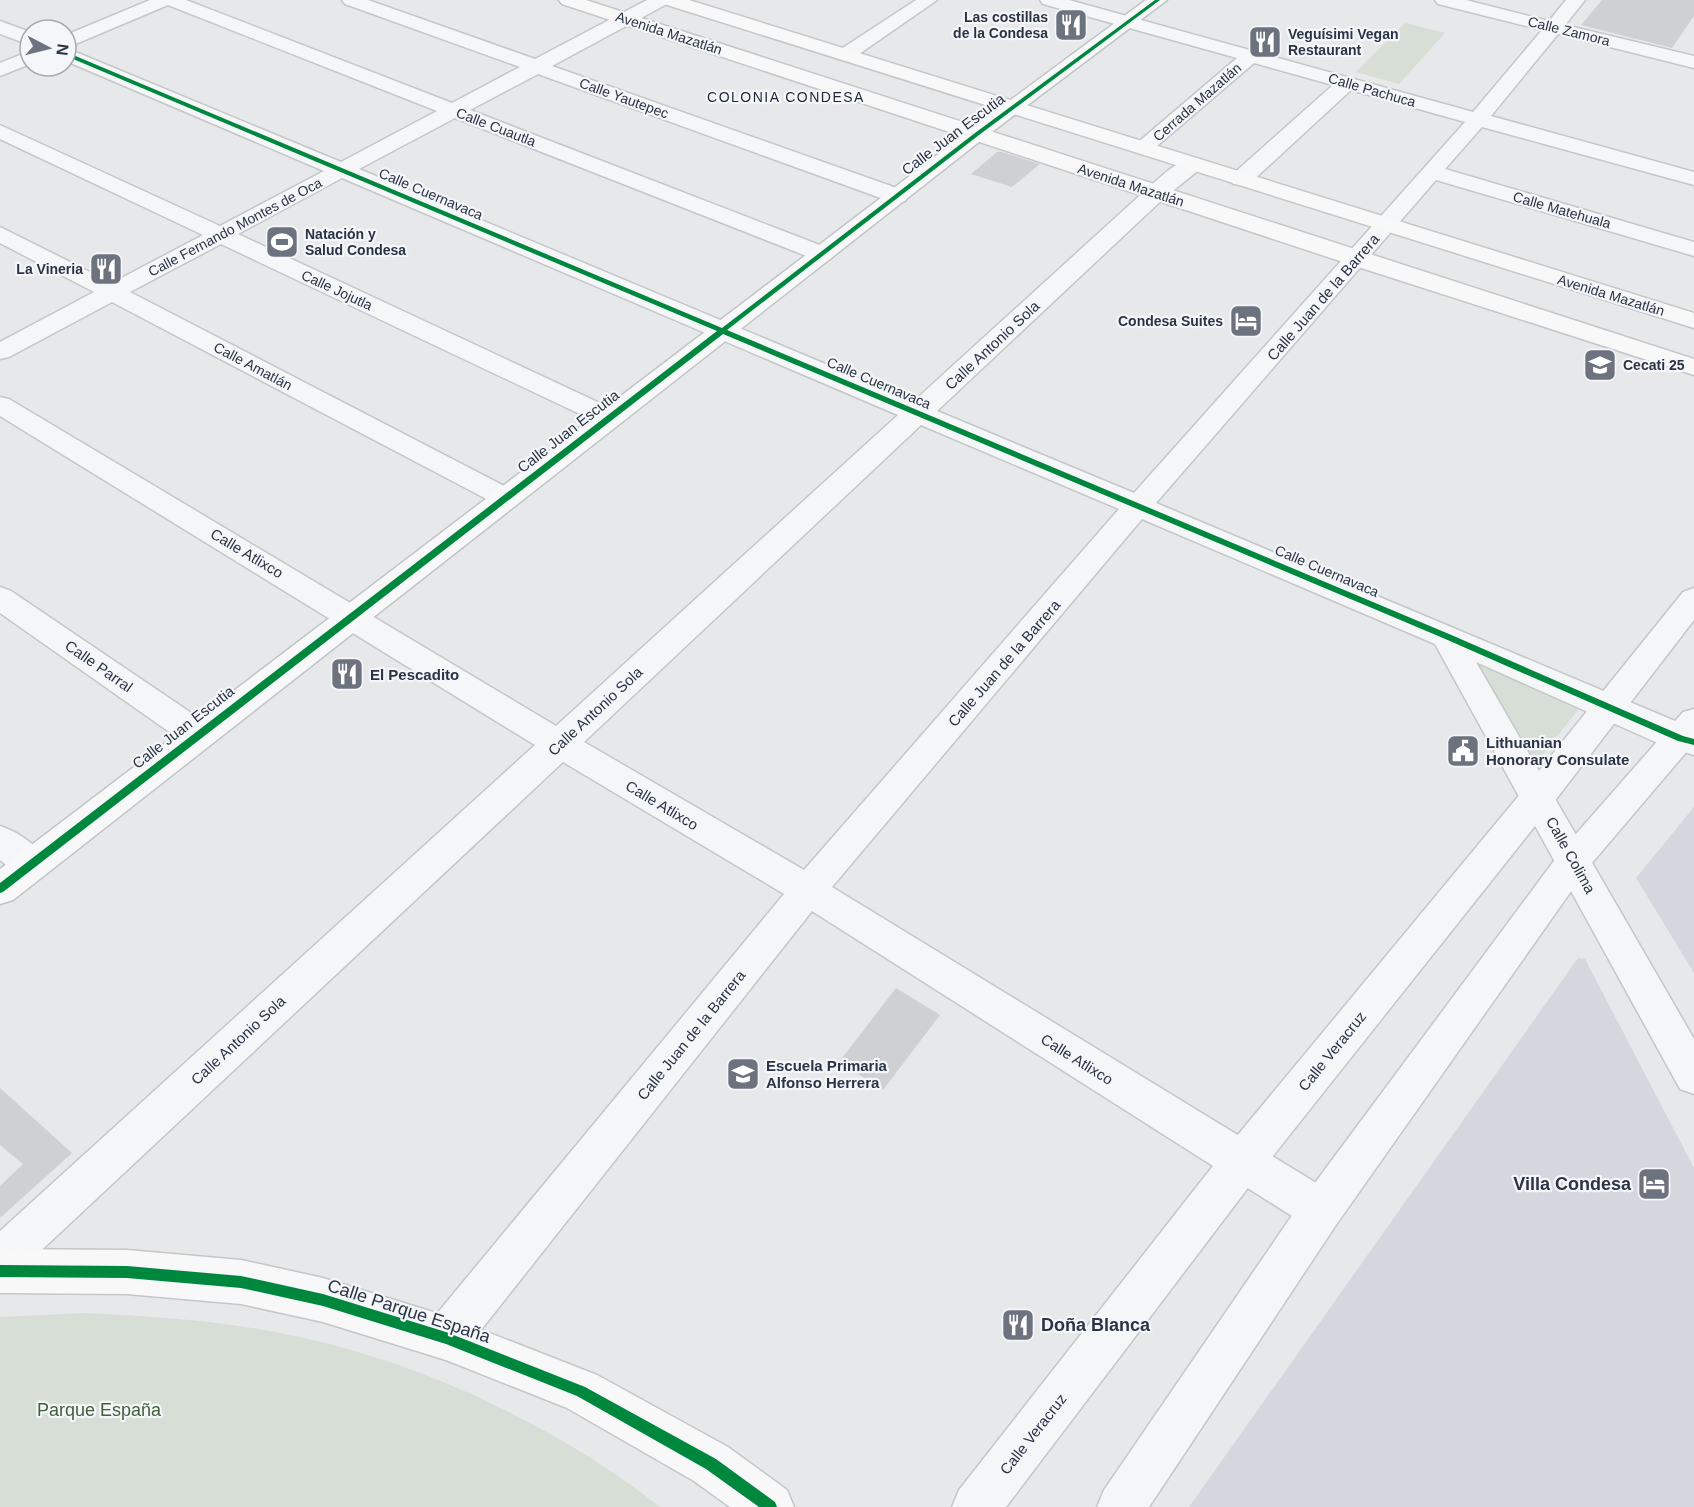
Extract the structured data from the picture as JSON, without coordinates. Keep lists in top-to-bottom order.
{
  "streets": {
    "main road": ["Avenida Mazatlán", "Calle Juan Escutia", "Calle Parque España"],
    "street": [
      "Calle Zamora",
      "Calle Pachuca",
      "Calle Yautepec",
      "Cerrada Mazatlán",
      "Calle Cuautla",
      "Calle Cuernavaca",
      "Calle Matehuala",
      "Calle Fernando Montes de Oca",
      "Calle Jojutla",
      "Calle Juan de la Barrera",
      "Calle Antonio Sola",
      "Calle Amatlán",
      "Calle Atlixco",
      "Calle Parral",
      "Calle Colima",
      "Calle Veracruz"
    ]
  },
  "crossings": [
    ["Calle Zamora", "Calle Juan de la Barrera"],
    ["Avenida Mazatlán", "Cerrada Mazatlán"],
    ["Avenida Mazatlán", "Calle Juan Escutia"],
    ["Avenida Mazatlán", "Calle Fernando Montes de Oca"],
    ["Avenida Mazatlán", "Calle Juan de la Barrera"],
    ["Avenida Mazatlán", "Calle Antonio Sola"],
    ["Calle Pachuca", "Cerrada Mazatlán"],
    ["Calle Pachuca", "Calle Juan Escutia"],
    ["Calle Pachuca", "Calle Juan de la Barrera"],
    ["Calle Yautepec", "Calle Juan Escutia"],
    ["Calle Yautepec", "Calle Fernando Montes de Oca"],
    ["Calle Cuautla", "Calle Juan Escutia"],
    ["Calle Cuautla", "Calle Fernando Montes de Oca"],
    ["Calle Juan Escutia", "Calle Cuernavaca"],
    ["Calle Juan Escutia", "Calle Jojutla"],
    ["Calle Juan Escutia", "Calle Amatlán"],
    ["Calle Juan Escutia", "Calle Atlixco"],
    ["Calle Juan Escutia", "Calle Parral"],
    ["Calle Cuernavaca", "Calle Fernando Montes de Oca"],
    ["Calle Cuernavaca", "Calle Juan de la Barrera"],
    ["Calle Cuernavaca", "Calle Antonio Sola"],
    ["Calle Cuernavaca", "Calle Colima"],
    ["Calle Cuernavaca", "Calle Veracruz"],
    ["Calle Matehuala", "Calle Juan de la Barrera"],
    ["Calle Fernando Montes de Oca", "Calle Jojutla"],
    ["Calle Fernando Montes de Oca", "Calle Amatlán"],
    ["Calle Juan de la Barrera", "Calle Atlixco"],
    ["Calle Juan de la Barrera", "Calle Parque España"],
    ["Calle Antonio Sola", "Calle Atlixco"],
    ["Calle Atlixco", "Calle Veracruz"],
    ["Calle Colima", "Calle Veracruz"]
  ],
  "districts": ["COLONIA CONDESA"],
  "parks": ["Parque España"],
  "places": {
    "restaurant": [
      "Las costillas de la Condesa",
      "Veguísimi Vegan Restaurant",
      "La Vineria",
      "El Pescadito",
      "Doña Blanca"
    ],
    "sports": ["Natación y Salud Condesa"],
    "hotel": ["Condesa Suites", "Villa Condesa"],
    "school or university": ["Cecati 25", "Escuela Primaria Alfonso Herrera"],
    "public building": ["Lithuanian Honorary Consulate"]
  },
  "north": "right"
}
